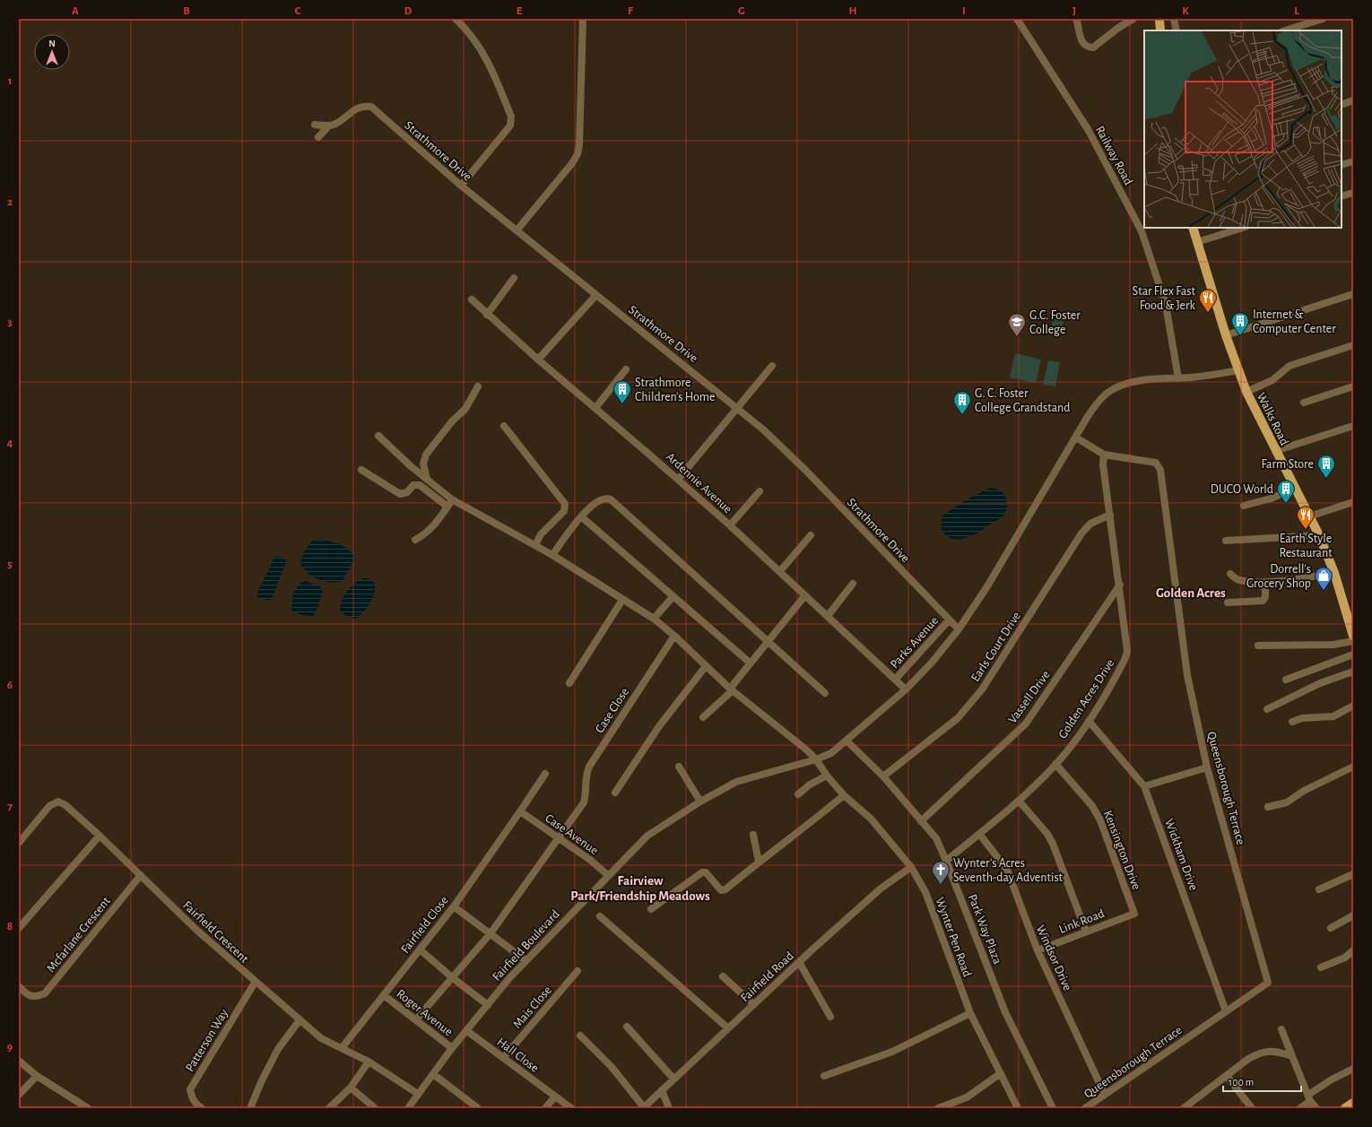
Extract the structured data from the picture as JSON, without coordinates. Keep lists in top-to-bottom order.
{
  "streets": {
    "main road": ["Walks Road"],
    "street": [
      "Strathmore Drive",
      "Railway Road",
      "Ardennie Avenue",
      "Parks Avenue",
      "Earls Court Drive",
      "Vassell Drive",
      "Golden Acres Drive",
      "Case Close",
      "Queensborough Terrace",
      "Case Avenue",
      "Kensington Drive",
      "Wickham Drive",
      "Link Road",
      "Fairfield Close",
      "Park Way Plaza",
      "Fairfield Crescent",
      "Mcfarlane Crescent",
      "Wynter Pen Road",
      "Fairfield Boulevard",
      "Windsor Drive",
      "Fairfield Road",
      "Mais Close",
      "Roger Avenue",
      "Patterson Way",
      "Hall Close"
    ]
  },
  "crossings": [
    ["Strathmore Drive", "Parks Avenue"],
    ["Strathmore Drive", "Fairfield Boulevard"],
    ["Railway Road", "Fairfield Boulevard"],
    ["Walks Road", "Fairfield Boulevard"],
    ["Ardennie Avenue", "Parks Avenue"],
    ["Ardennie Avenue", "Fairfield Boulevard"],
    ["Earls Court Drive", "Golden Acres Drive"],
    ["Earls Court Drive", "Park Way Plaza"],
    ["Vassell Drive", "Golden Acres Drive"],
    ["Vassell Drive", "Park Way Plaza"],
    ["Golden Acres Drive", "Queensborough Terrace"],
    ["Golden Acres Drive", "Kensington Drive"],
    ["Golden Acres Drive", "Wickham Drive"],
    ["Golden Acres Drive", "Park Way Plaza"],
    ["Golden Acres Drive", "Windsor Drive"],
    ["Case Close", "Case Avenue"],
    ["Case Close", "Wynter Pen Road"],
    ["Queensborough Terrace", "Wickham Drive"],
    ["Queensborough Terrace", "Fairfield Boulevard"],
    ["Queensborough Terrace", "Windsor Drive"],
    ["Case Avenue", "Fairfield Close"],
    ["Case Avenue", "Fairfield Boulevard"],
    ["Kensington Drive", "Link Road"],
    ["Link Road", "Windsor Drive"],
    ["Fairfield Close", "Fairfield Crescent"],
    ["Fairfield Close", "Roger Avenue"],
    ["Park Way Plaza", "Fairfield Boulevard"],
    ["Fairfield Crescent", "Mcfarlane Crescent"],
    ["Fairfield Crescent", "Fairfield Boulevard"],
    ["Fairfield Crescent", "Patterson Way"],
    ["Wynter Pen Road", "Fairfield Boulevard"],
    ["Wynter Pen Road", "Fairfield Road"],
    ["Fairfield Boulevard", "Roger Avenue"],
    ["Fairfield Boulevard", "Hall Close"],
    ["Mais Close", "Hall Close"]
  ],
  "districts": ["Golden Acres", "Fairview Park/Friendship Meadows"],
  "places": {
    "restaurant": ["Star Flex Fast Food & Jerk", "Earth Style Restaurant"],
    "building": [
      "Internet & Computer Center",
      "Strathmore Children's Home",
      "G. C. Foster College Grandstand",
      "Farm Store",
      "DUCO World"
    ],
    "school or university": ["G.C. Foster College"],
    "shop": ["Dorrell's Grocery Shop"],
    "church": ["Wynter's Acres Seventh-day Adventist"]
  },
  "scale_bar": "100 m",
  "north": "top",
  "grid": {
    "columns": [
      "A",
      "B",
      "C",
      "D",
      "E",
      "F",
      "G",
      "H",
      "I",
      "J",
      "K",
      "L"
    ],
    "rows": [
      "1",
      "2",
      "3",
      "4",
      "5",
      "6",
      "7",
      "8",
      "9"
    ]
  }
}
